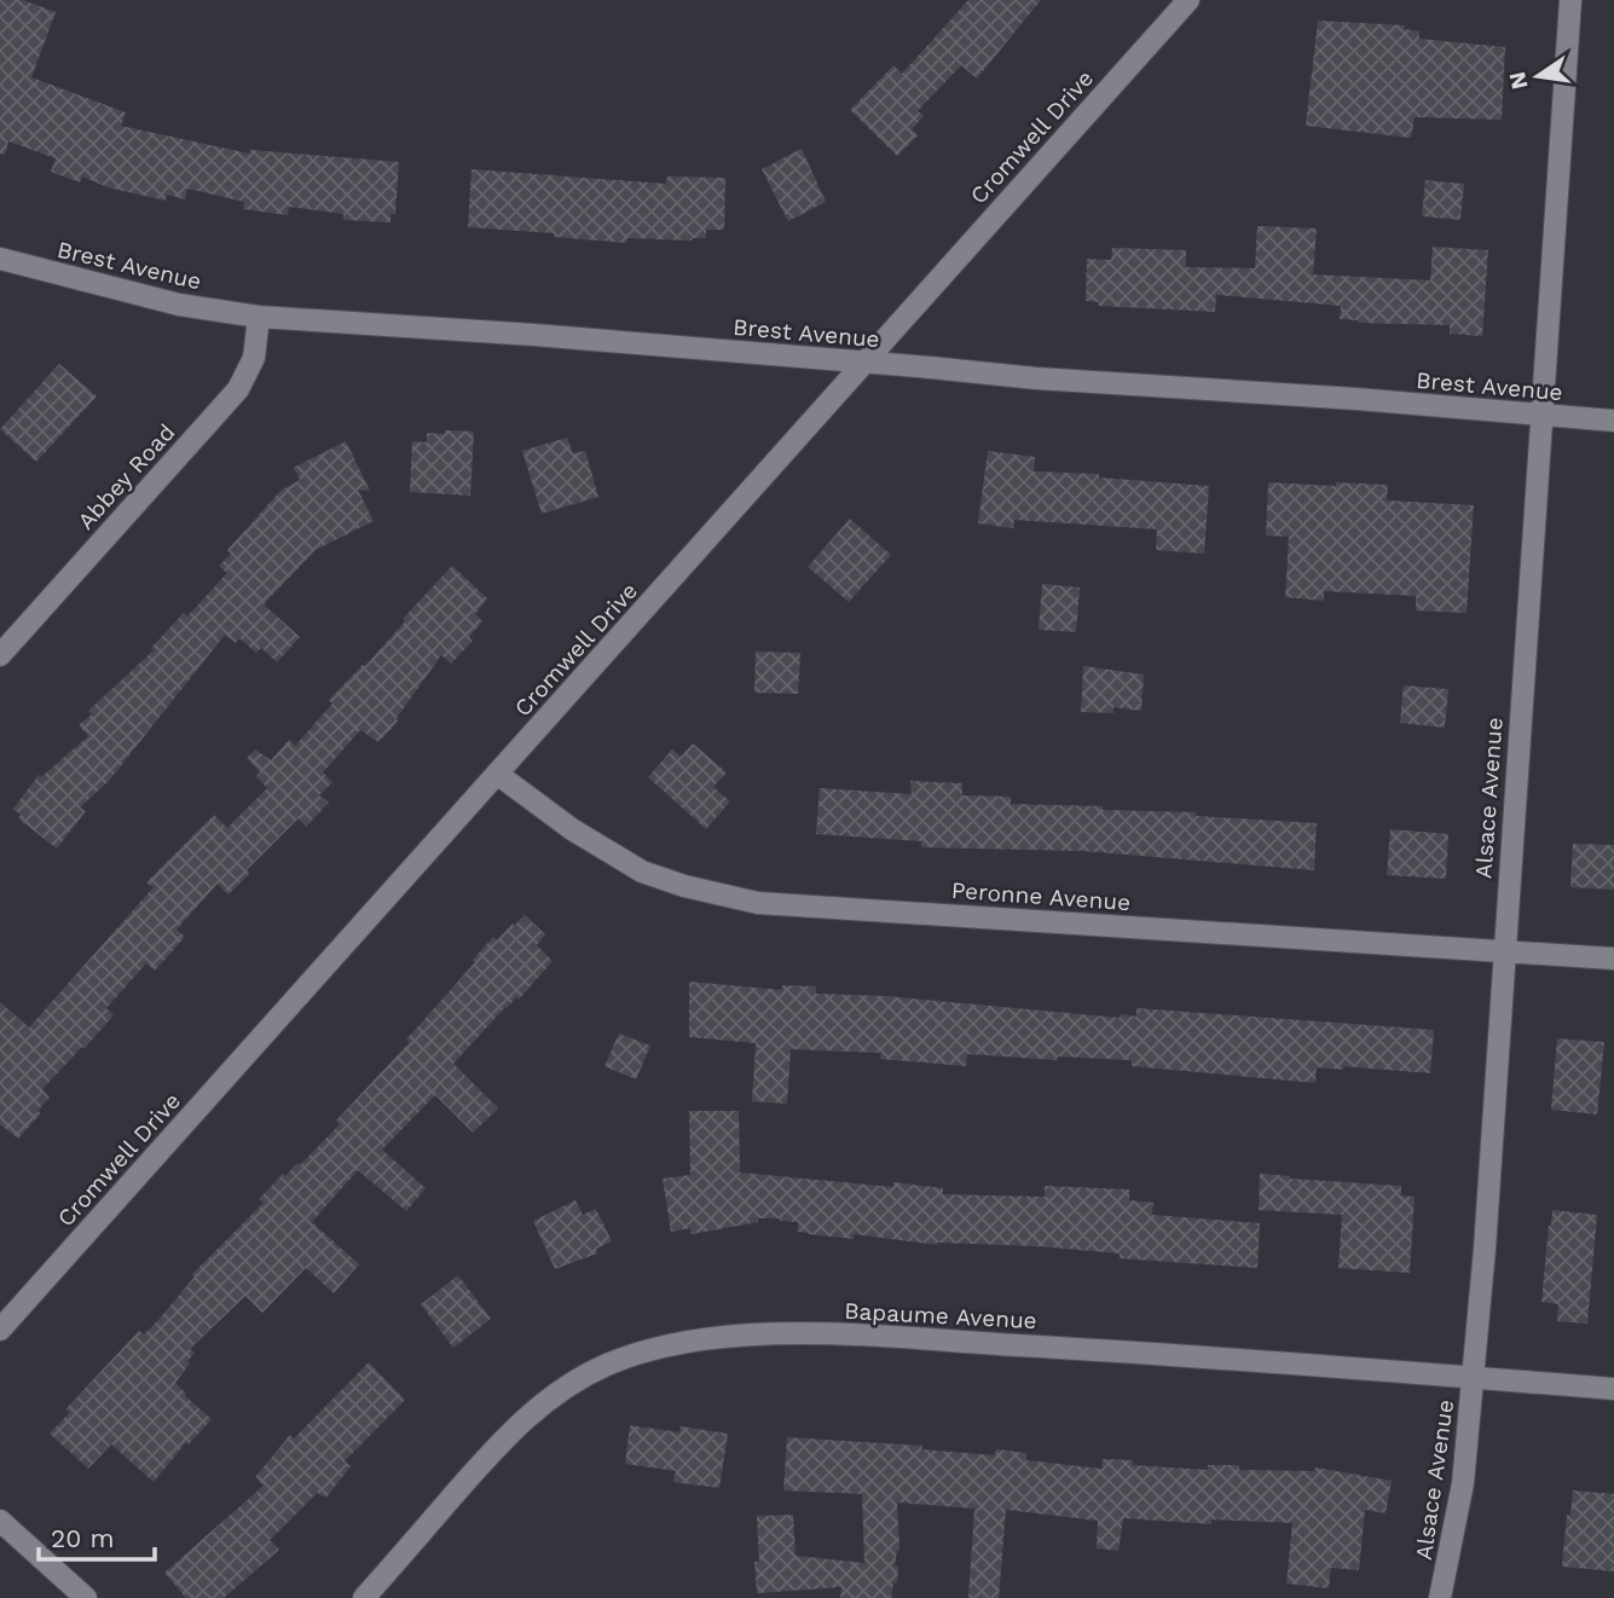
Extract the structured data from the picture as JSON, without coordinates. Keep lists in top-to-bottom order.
{
  "streets": {
    "street": [
      "Cromwell Drive",
      "Brest Avenue",
      "Abbey Road",
      "Alsace Avenue",
      "Peronne Avenue",
      "Bapaume Avenue"
    ]
  },
  "crossings": [
    ["Cromwell Drive", "Brest Avenue"],
    ["Cromwell Drive", "Peronne Avenue"],
    ["Brest Avenue", "Abbey Road"],
    ["Brest Avenue", "Alsace Avenue"],
    ["Alsace Avenue", "Peronne Avenue"],
    ["Alsace Avenue", "Bapaume Avenue"]
  ],
  "scale_bar": "20 m",
  "north": "left"
}
